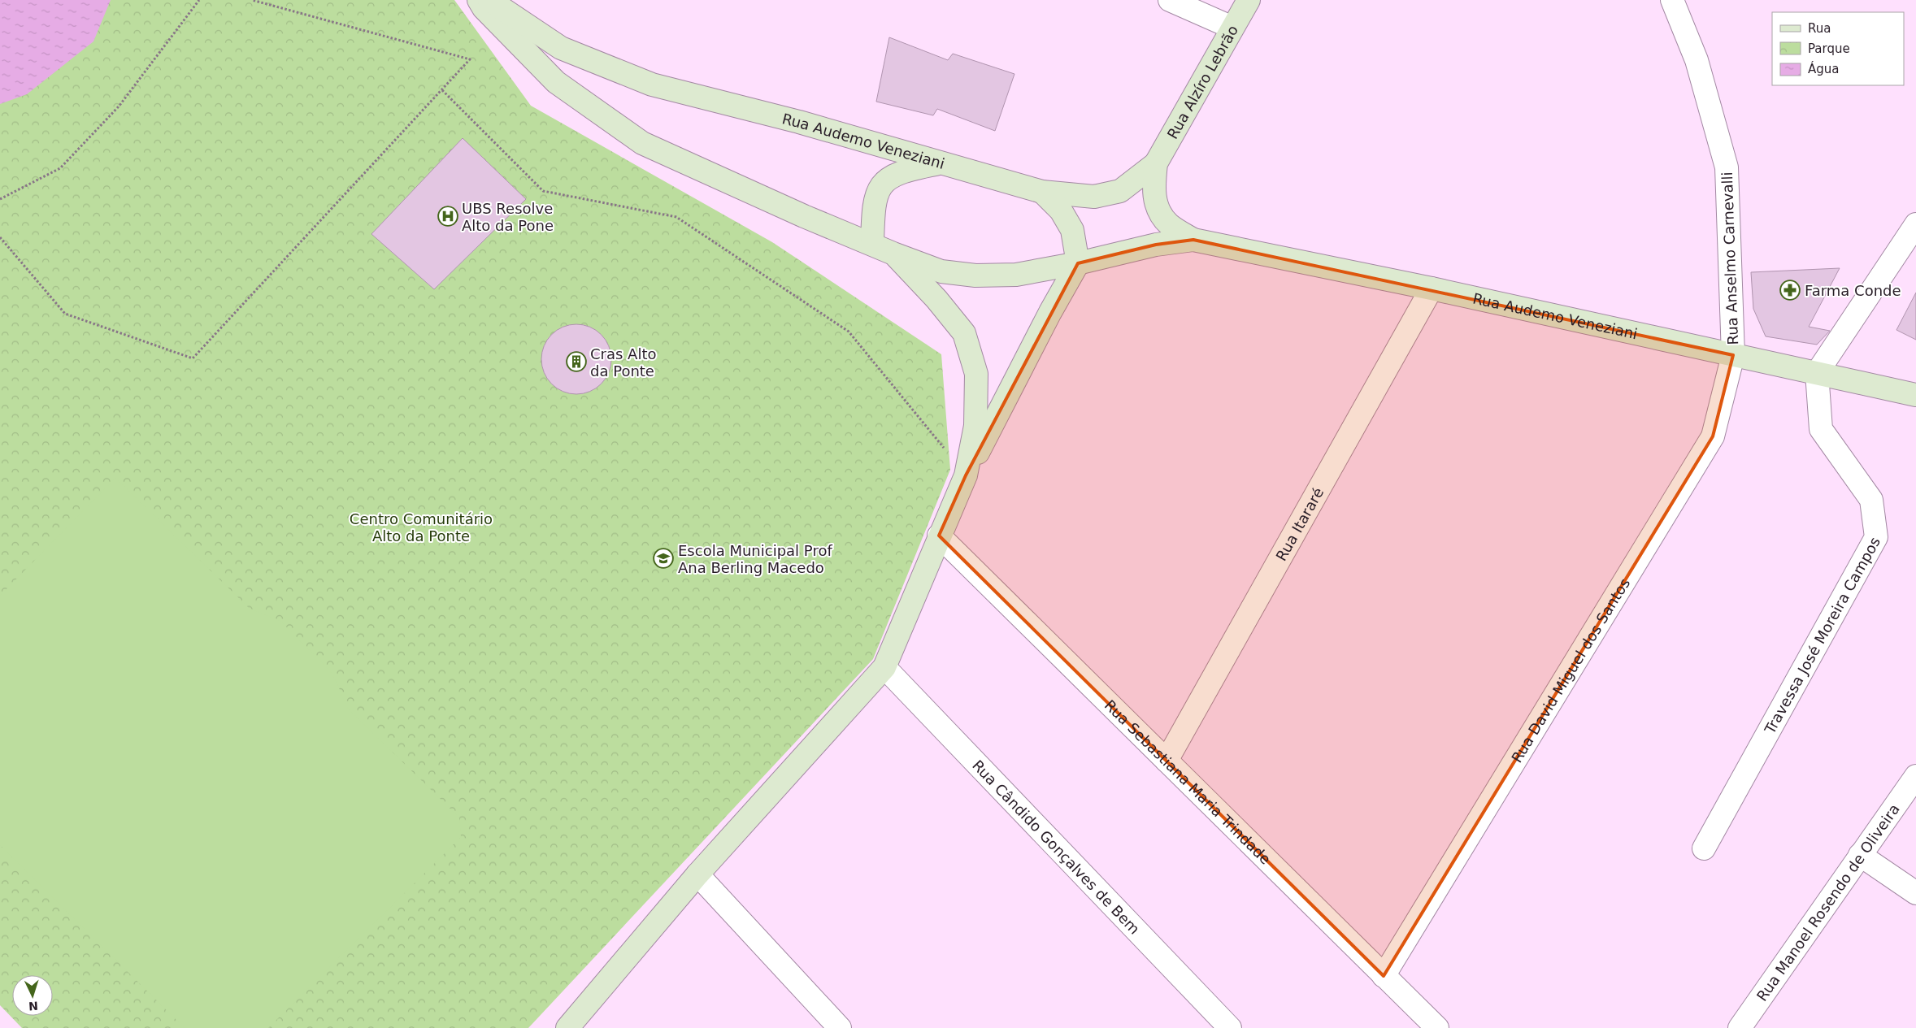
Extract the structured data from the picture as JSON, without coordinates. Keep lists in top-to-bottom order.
{
  "streets": {
    "main road": ["Rua Alzíro Lebrão", "Rua Audemo Veneziani"],
    "street": [
      "Rua Anselmo Carnevalli",
      "Rua Itararé",
      "Travessa José Moreira Campos",
      "Rua David Miguel dos Santos",
      "Rua Sebastiana Maria Trindade",
      "Rua Cândido Gonçalves de Bem",
      "Rua Manoel Rosendo de Oliveira"
    ]
  },
  "crossings": [
    ["Rua Alzíro Lebrão", "Rua Audemo Veneziani"],
    ["Rua Audemo Veneziani", "Rua Anselmo Carnevalli"],
    ["Rua Audemo Veneziani", "Rua Itararé"],
    ["Rua Audemo Veneziani", "Travessa José Moreira Campos"],
    ["Rua Audemo Veneziani", "Rua David Miguel dos Santos"],
    ["Rua Anselmo Carnevalli", "Rua David Miguel dos Santos"],
    ["Rua Itararé", "Rua Sebastiana Maria Trindade"],
    ["Rua David Miguel dos Santos", "Rua Sebastiana Maria Trindade"]
  ],
  "parks": ["Centro Comunitário Alto da Ponte"],
  "places": {
    "hospital": ["UBS Resolve Alto da Pone"],
    "pharmacy": ["Farma Conde"],
    "building": ["Cras Alto da Ponte"],
    "school or university": ["Escola Municipal Prof Ana Berling Macedo"]
  },
  "legend": ["Rua", "Parque", "Água"],
  "north": "bottom"
}
